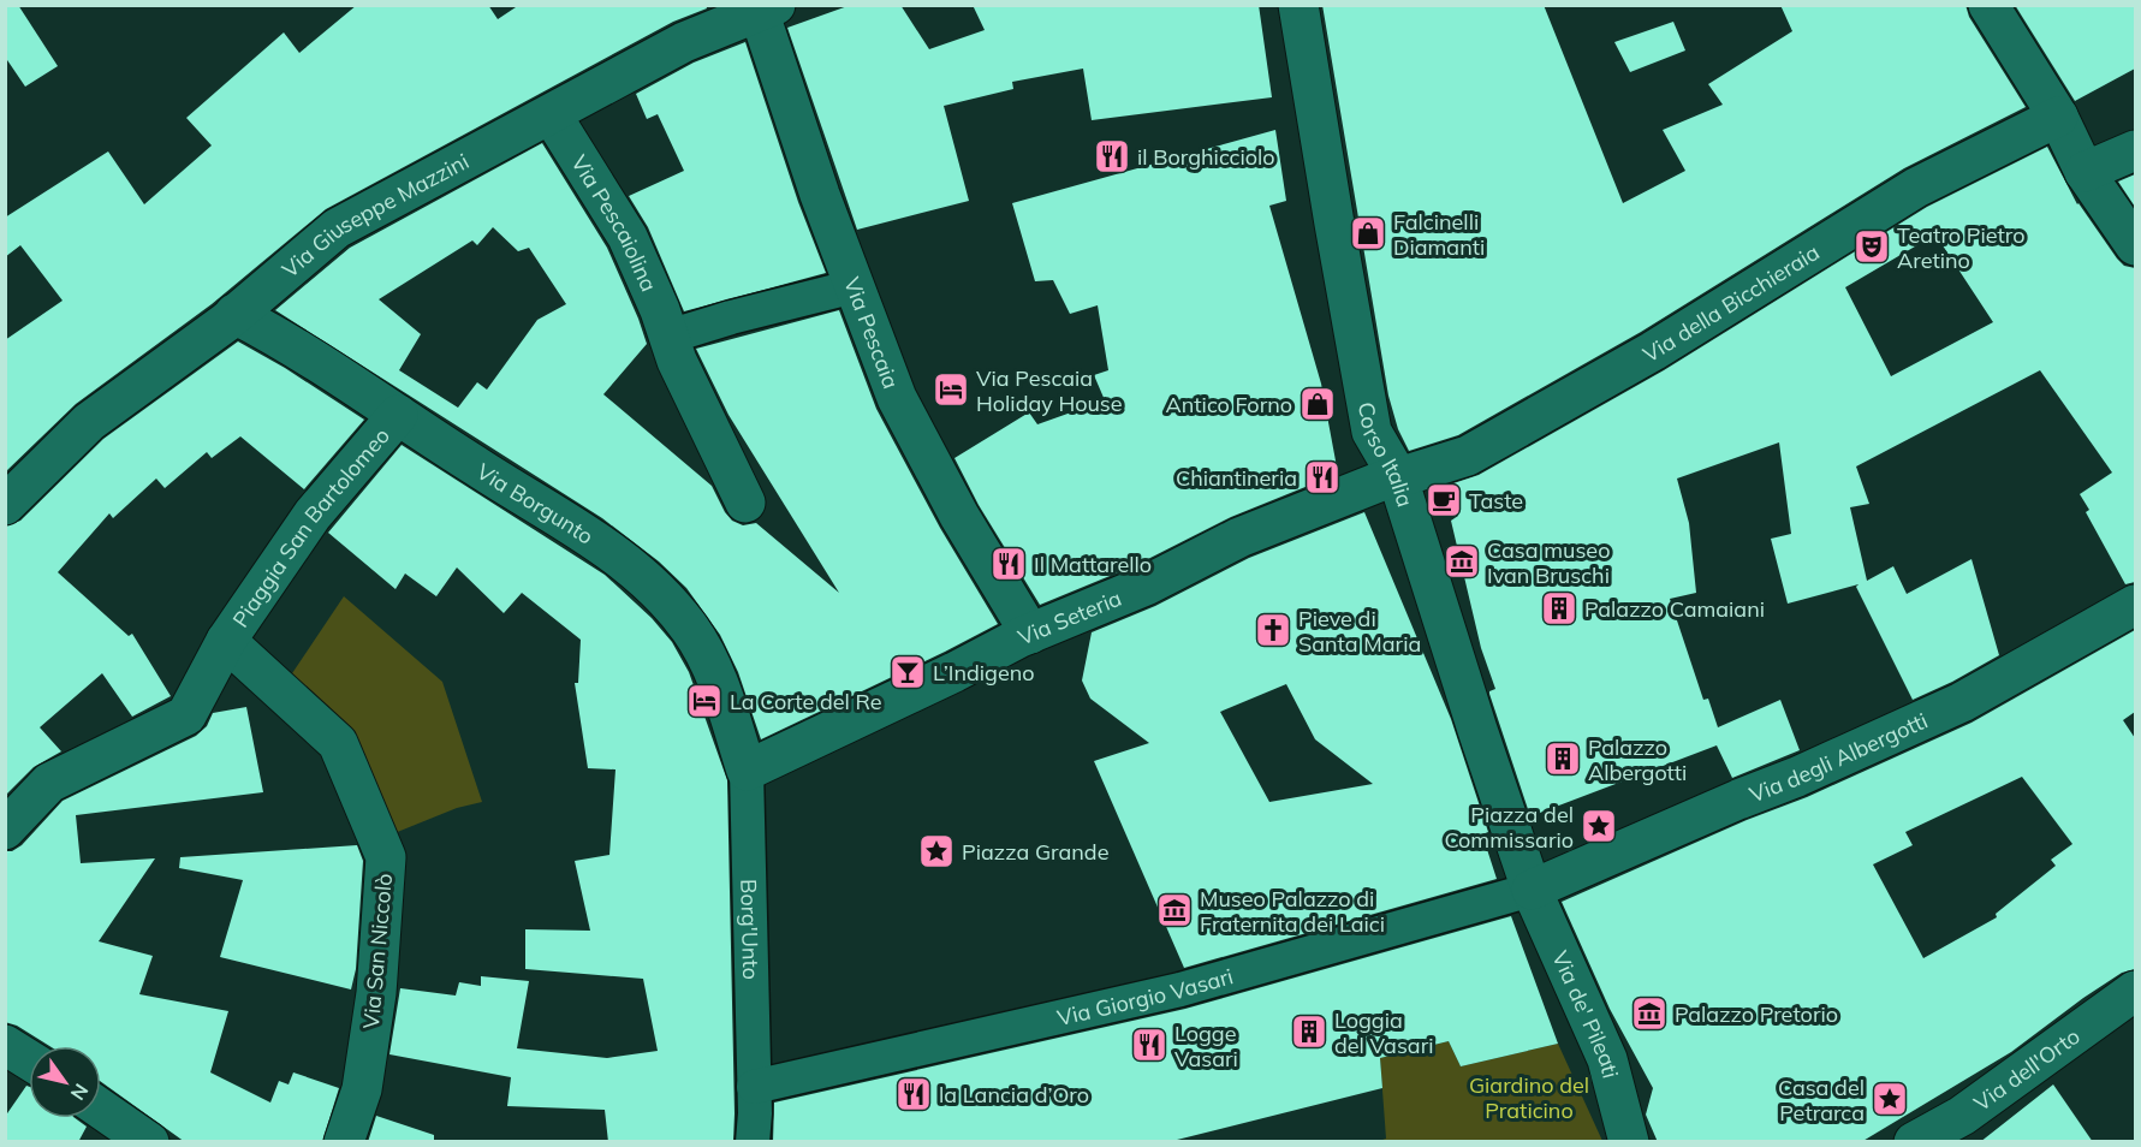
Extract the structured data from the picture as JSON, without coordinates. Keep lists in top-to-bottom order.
{
  "streets": {
    "street": [
      "Via Giuseppe Mazzini",
      "Via Pescaiolina",
      "Via della Bicchieraia",
      "Via Pescaia",
      "Corso Italia",
      "Via Borgunto",
      "Piaggia San Bartolomeo",
      "Via Seteria",
      "Via degli Albergotti",
      "Borg'Unto",
      "Via San Niccolò",
      "Via Giorgio Vasari",
      "Via de' Pileati",
      "Via dell'Orto"
    ]
  },
  "crossings": [
    ["Via Giuseppe Mazzini", "Via Pescaiolina"],
    ["Via Giuseppe Mazzini", "Via Pescaia"],
    ["Via Giuseppe Mazzini", "Via Borgunto"],
    ["Via della Bicchieraia", "Corso Italia"],
    ["Via della Bicchieraia", "Via Seteria"],
    ["Via Pescaia", "Via Seteria"],
    ["Corso Italia", "Via Seteria"],
    ["Corso Italia", "Via degli Albergotti"],
    ["Corso Italia", "Via Giorgio Vasari"],
    ["Corso Italia", "Via de' Pileati"],
    ["Via Borgunto", "Piaggia San Bartolomeo"],
    ["Via Borgunto", "Via Seteria"],
    ["Via Borgunto", "Borg'Unto"],
    ["Piaggia San Bartolomeo", "Via San Niccolò"],
    ["Via Seteria", "Borg'Unto"],
    ["Via degli Albergotti", "Via Giorgio Vasari"],
    ["Via degli Albergotti", "Via de' Pileati"],
    ["Borg'Unto", "Via Giorgio Vasari"],
    ["Via Giorgio Vasari", "Via de' Pileati"]
  ],
  "parks": ["Giardino del Praticino"],
  "places": {
    "restaurant": [
      "il Borghicciolo",
      "Chiantineria",
      "Il Mattarello",
      "Logge Vasari",
      "la Lancia d’Oro"
    ],
    "shop": ["Falcinelli Diamanti", "Antico Forno"],
    "theatre": ["Teatro Pietro Aretino"],
    "hotel": ["Via Pescaia Holiday House", "La Corte del Re"],
    "cafe": ["Taste"],
    "museum": ["Casa museo Ivan Bruschi", "Museo Palazzo di Fraternita dei Laici", "Palazzo Pretorio"],
    "building": ["Palazzo Camaiani", "Palazzo Albergotti", "Loggia del Vasari"],
    "church": ["Pieve di Santa Maria"],
    "bar": ["L’Indigeno"],
    "place": ["Piazza del Commissario", "Piazza Grande", "Casa del Petrarca"]
  },
  "north": "bottom right"
}
